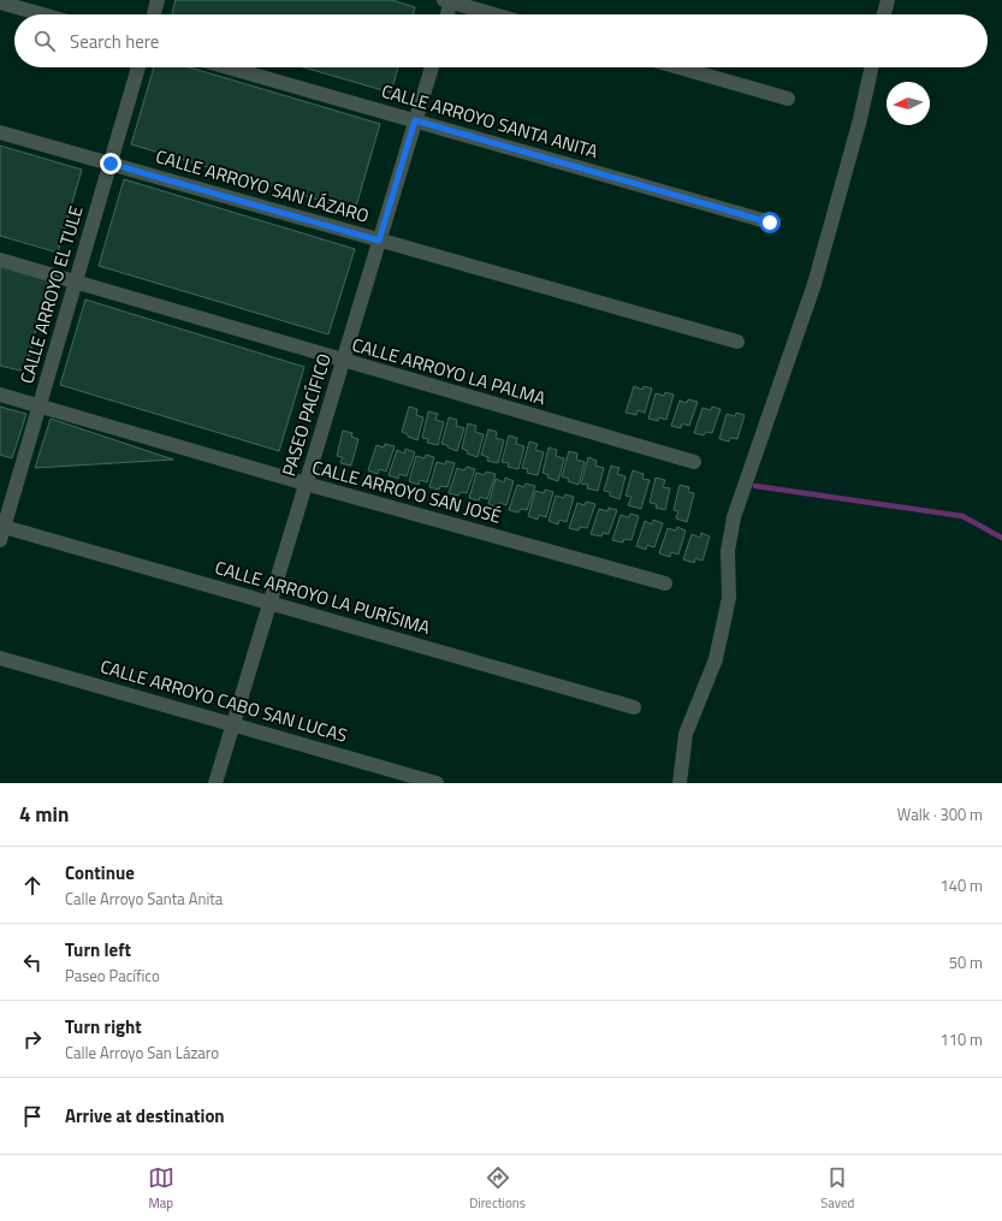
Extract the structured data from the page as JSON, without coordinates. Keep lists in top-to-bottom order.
{
  "streets": {
    "street": [
      "CALLE ARROYO SANTA ANITA",
      "CALLE ARROYO SAN LÁZARO",
      "CALLE ARROYO EL TULE",
      "CALLE ARROYO LA PALMA",
      "PASEO PACÍFICO",
      "CALLE ARROYO SAN JOSÉ",
      "CALLE ARROYO LA PURÍSIMA",
      "CALLE ARROYO CABO SAN LUCAS"
    ]
  },
  "crossings": [
    ["CALLE ARROYO SANTA ANITA", "PASEO PACÍFICO"],
    ["CALLE ARROYO SAN LÁZARO", "CALLE ARROYO EL TULE"],
    ["CALLE ARROYO SAN LÁZARO", "PASEO PACÍFICO"],
    ["CALLE ARROYO EL TULE", "CALLE ARROYO LA PALMA"],
    ["CALLE ARROYO EL TULE", "CALLE ARROYO SAN JOSÉ"],
    ["CALLE ARROYO EL TULE", "CALLE ARROYO LA PURÍSIMA"],
    ["CALLE ARROYO LA PALMA", "PASEO PACÍFICO"],
    ["PASEO PACÍFICO", "CALLE ARROYO SAN JOSÉ"],
    ["PASEO PACÍFICO", "CALLE ARROYO LA PURÍSIMA"],
    ["PASEO PACÍFICO", "CALLE ARROYO CABO SAN LUCAS"]
  ],
  "north": "left",
  "page": {
    "search": "Search here",
    "heading": ["4 min", "Walk · 300 m"],
    "list": [
      ["Continue", "Calle Arroyo Santa Anita", "140 m"],
      ["Turn left", "Paseo Pacífico", "50 m"],
      ["Turn right", "Calle Arroyo San Lázaro", "110 m"],
      "Arrive at destination"
    ],
    "nav": ["Map", "Directions", "Saved"]
  }
}
